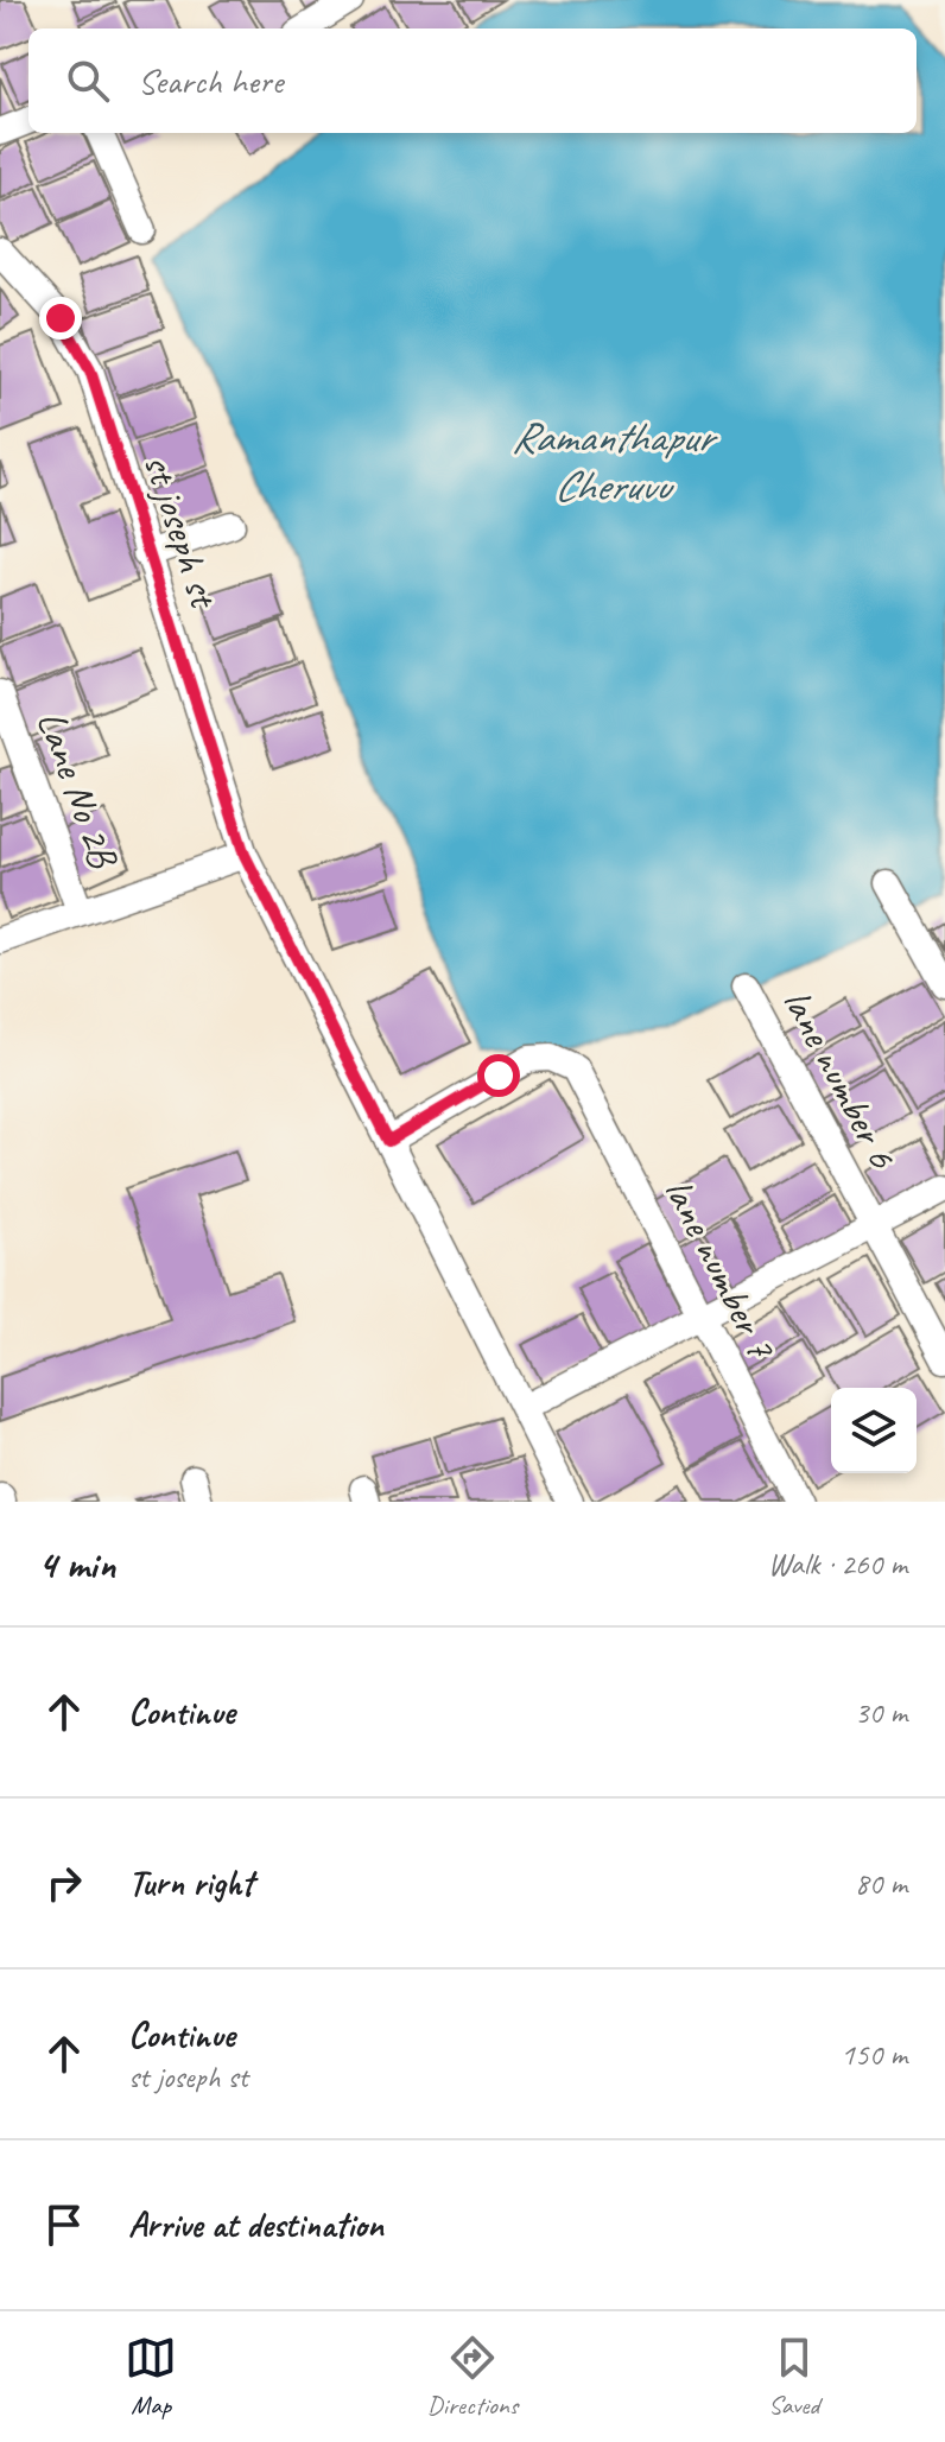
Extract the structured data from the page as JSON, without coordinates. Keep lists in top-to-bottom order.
{
  "streets": {
    "street": [
      "st joseph st",
      "Lane No 2B",
      "lane number 6",
      "lane number 7"
    ]
  },
  "crossings": [
    ["st joseph st", "lane number 7"]
  ],
  "water": ["Ramanthapur Cheruvu"],
  "page": {
    "search": "Search here",
    "heading": ["4 min", "Walk · 260 m"],
    "list": [
      ["Continue", "30 m"],
      ["Turn right", "80 m"],
      ["Continue", "st joseph st", "150 m"],
      "Arrive at destination"
    ],
    "nav": ["Map", "Directions", "Saved"]
  }
}
